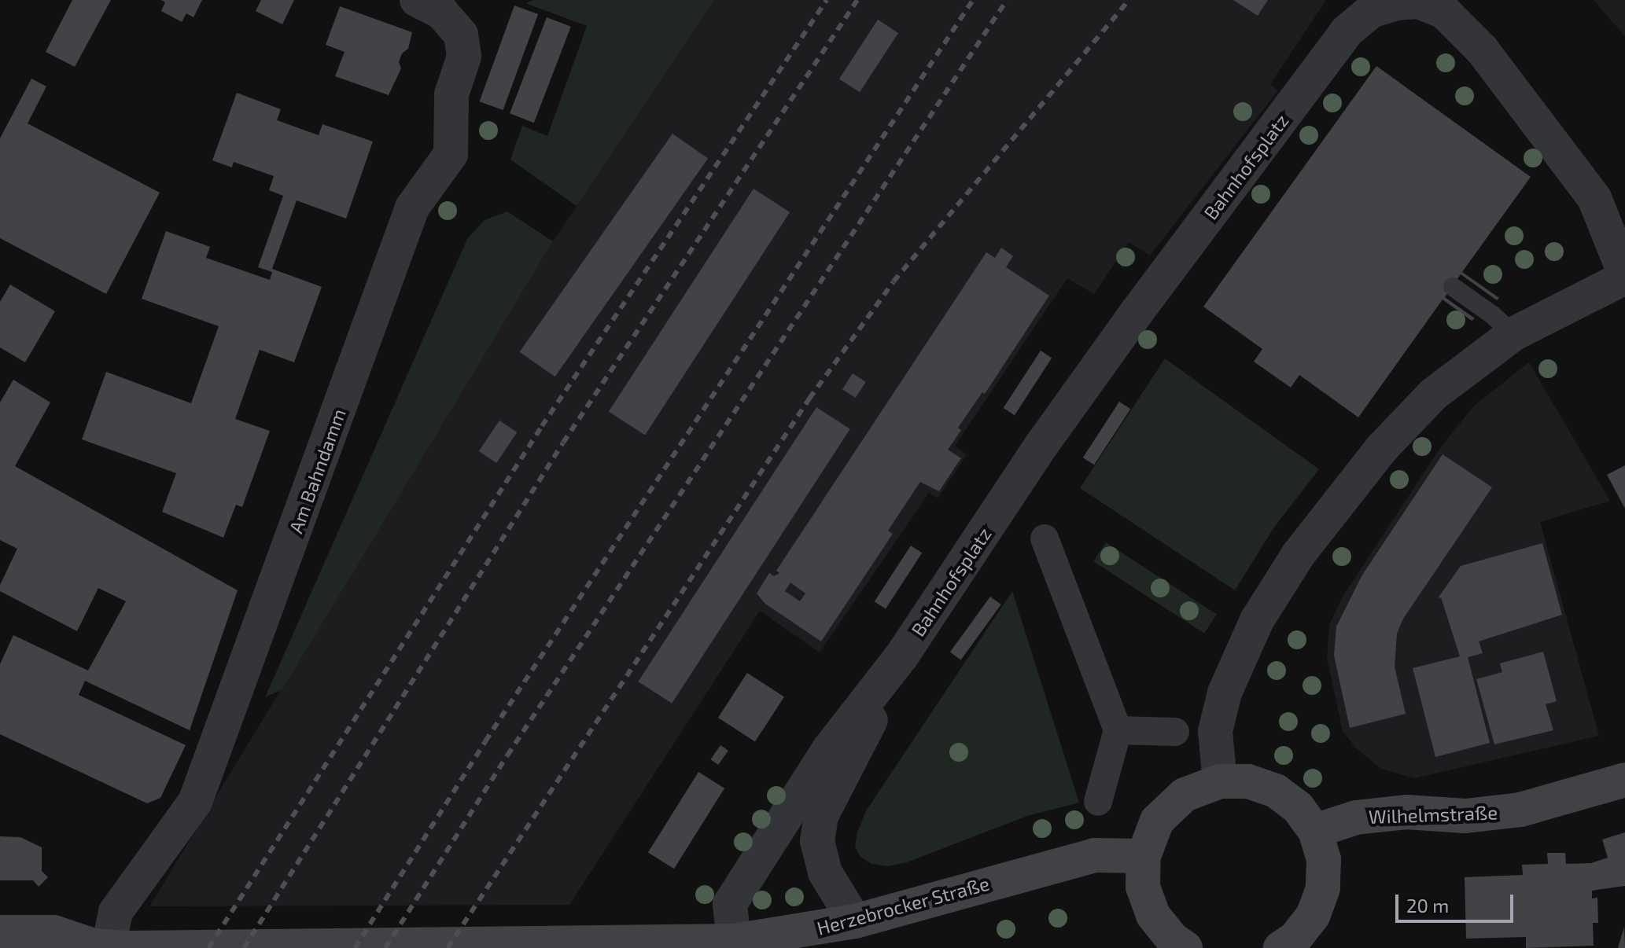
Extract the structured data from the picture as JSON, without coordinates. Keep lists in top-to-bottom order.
{
  "streets": {
    "main road": ["Wilhelmstraße", "Herzebrocker Straße"],
    "street": ["Bahnhofsplatz", "Am Bahndamm"]
  },
  "crossings": [
    ["Bahnhofsplatz", "Herzebrocker Straße"],
    ["Am Bahndamm", "Herzebrocker Straße"]
  ],
  "scale_bar": "20 m"
}
